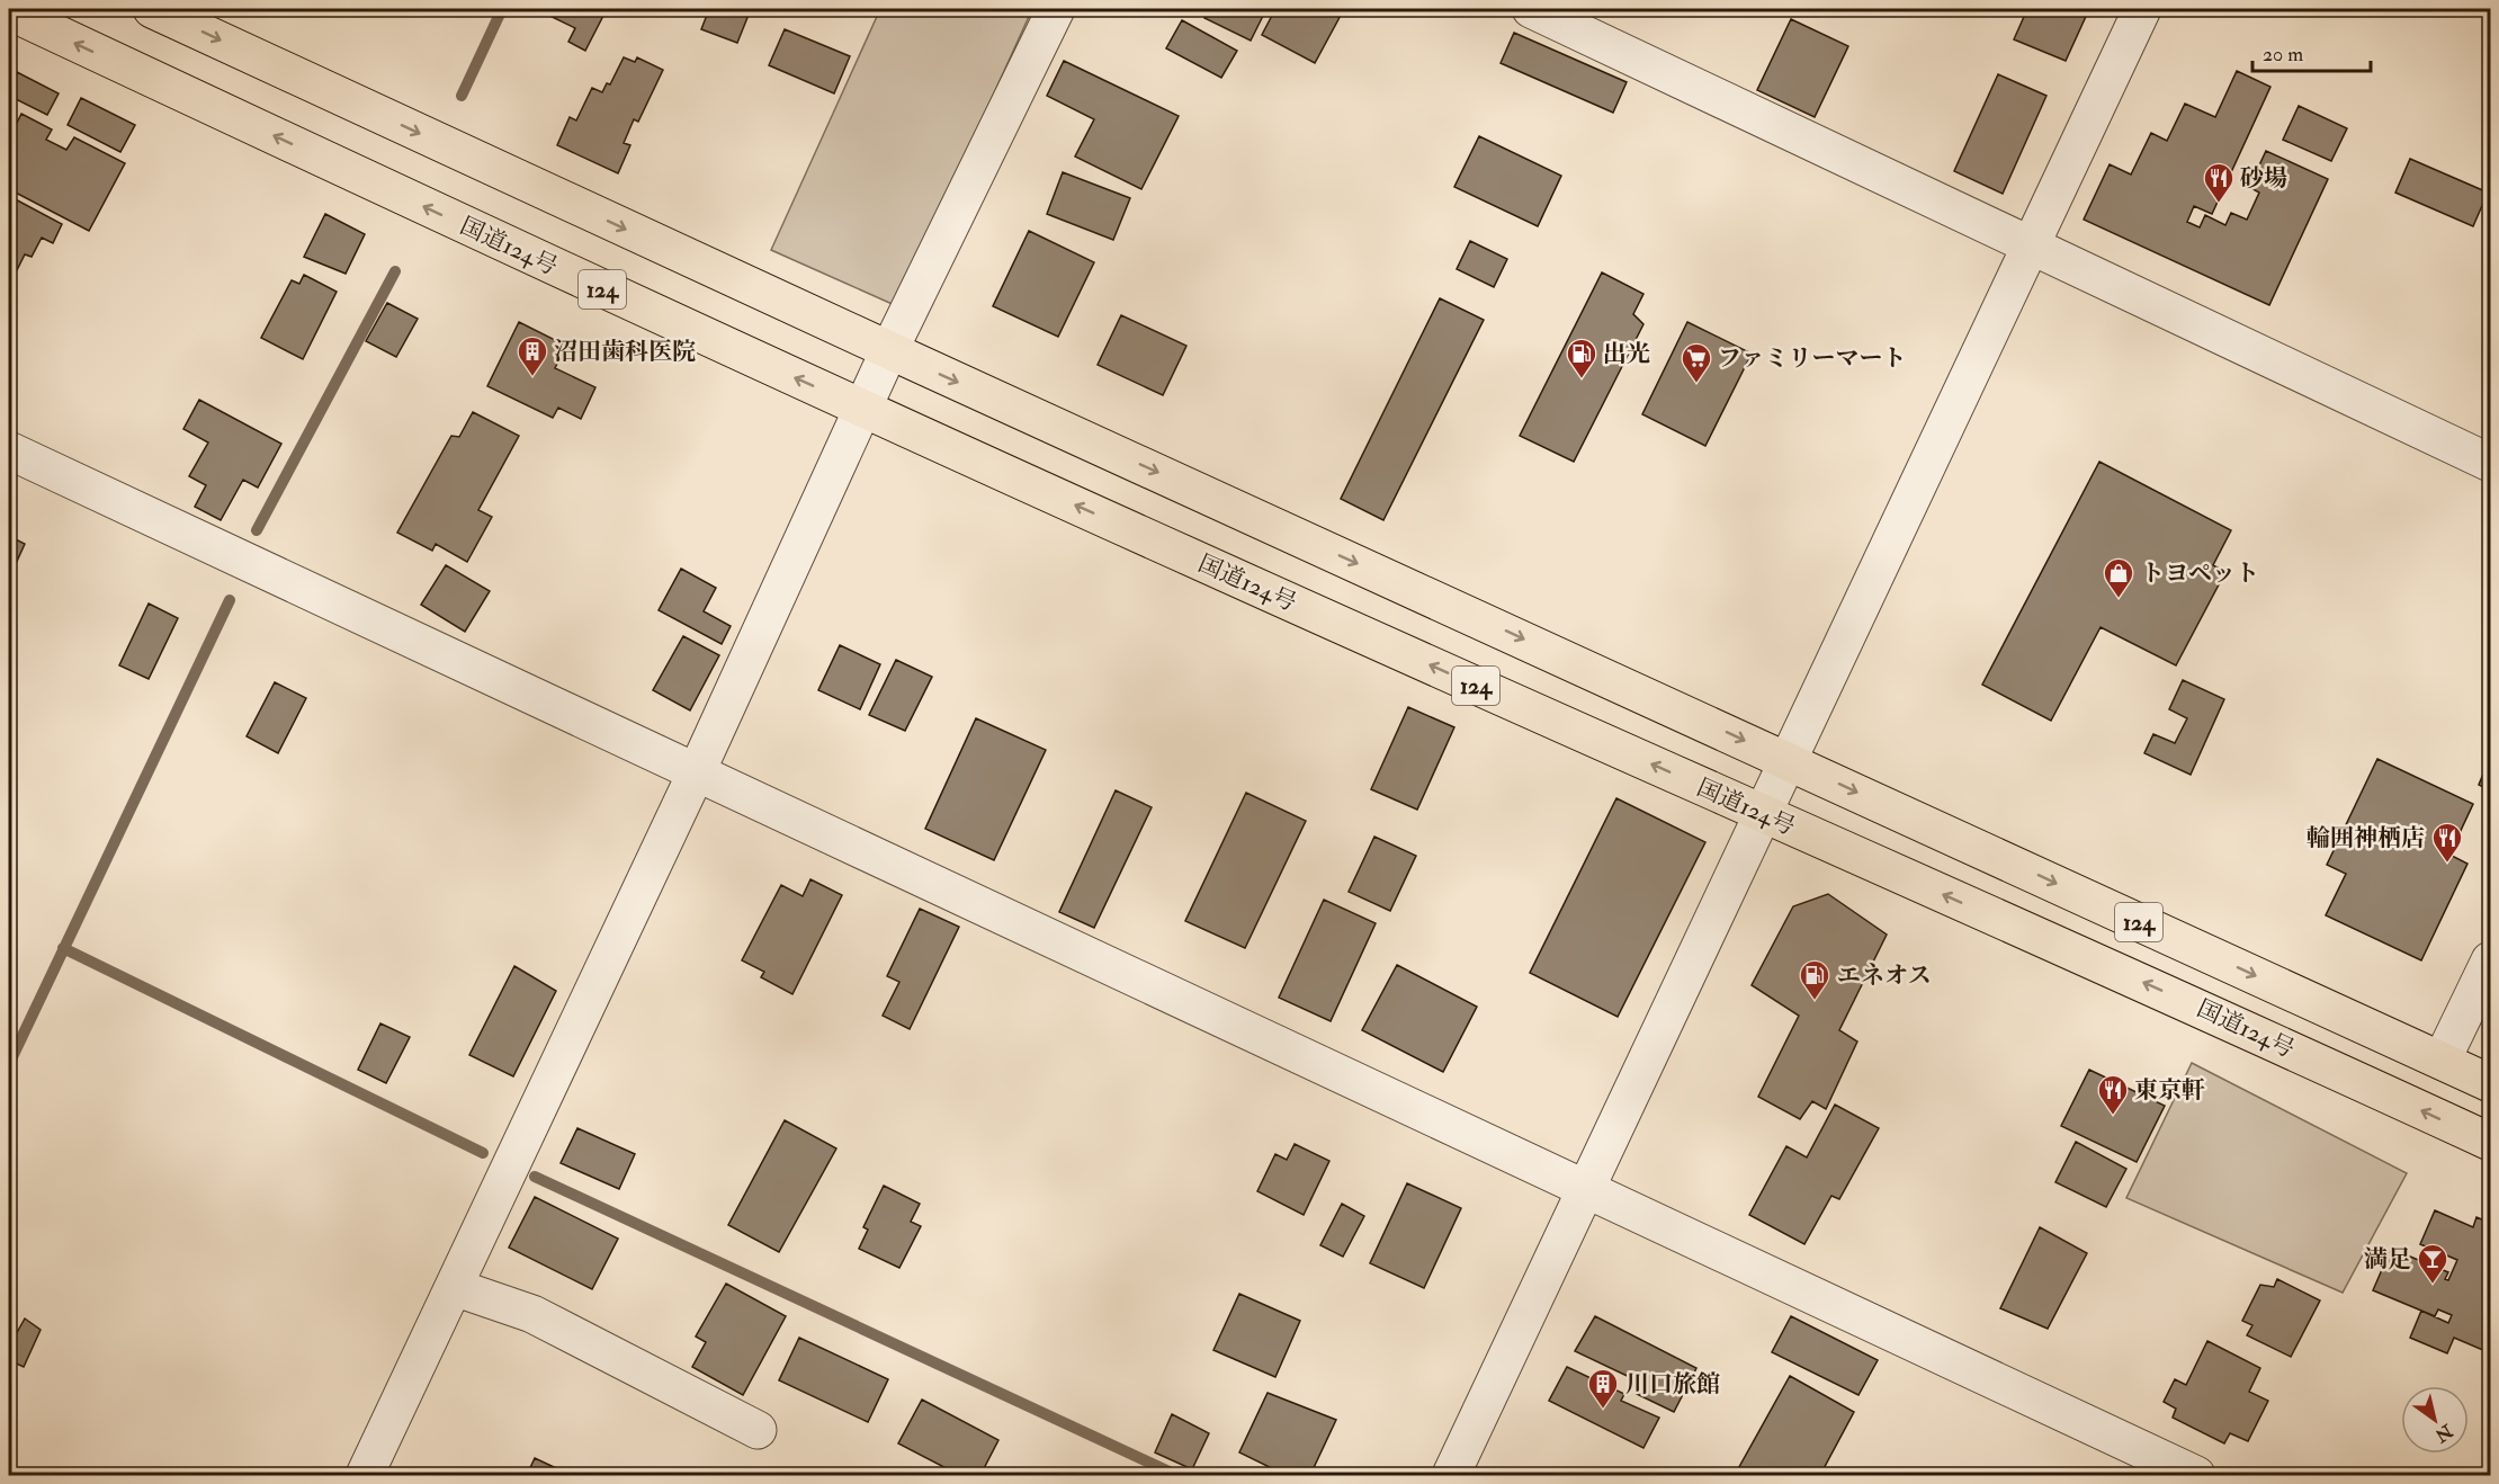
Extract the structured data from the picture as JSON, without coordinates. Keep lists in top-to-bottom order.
{
  "streets": {
    "highway": ["国道124号", "124"]
  },
  "places": {
    "restaurant": ["砂場", "輪囲神栖店", "東京軒"],
    "building": ["沼田歯科医院", "川口旅館"],
    "fuel station": ["出光", "エネオス"],
    "supermarket": ["ファミリーマート"],
    "shop": ["トヨペット"],
    "bar": ["満足"]
  },
  "scale_bar": "20 m",
  "north": "bottom right"
}
